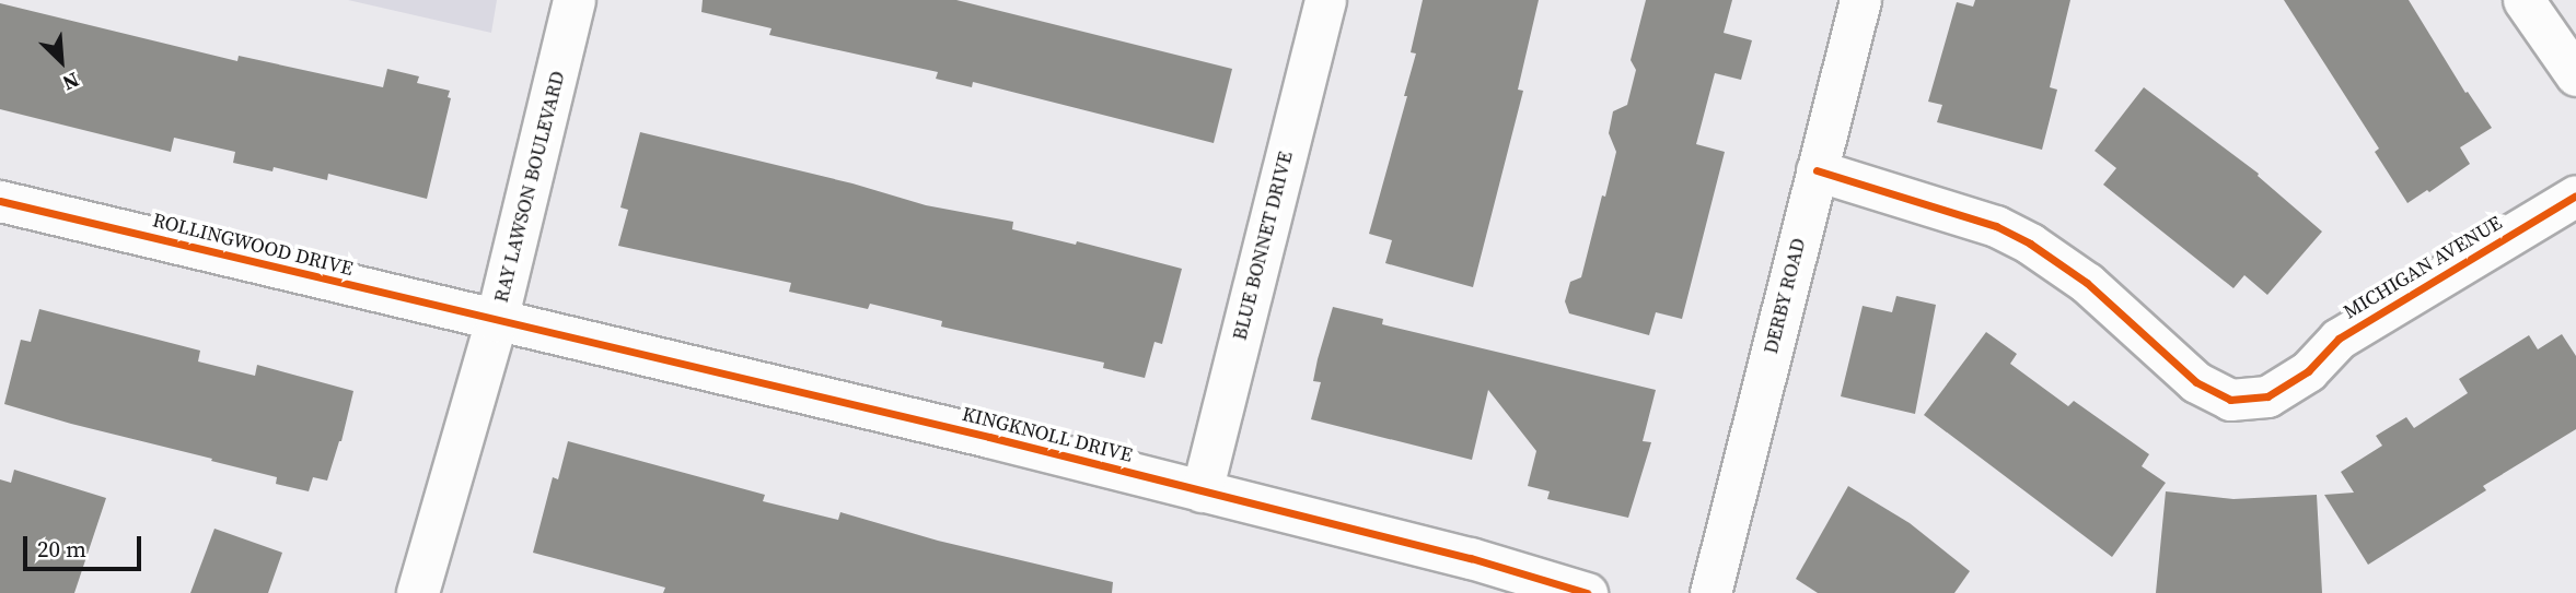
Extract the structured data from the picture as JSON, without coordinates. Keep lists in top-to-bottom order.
{
  "streets": {
    "street": [
      "RAY LAWSON BOULEVARD",
      "ROLLINGWOOD DRIVE",
      "BLUE BONNET DRIVE",
      "MICHIGAN AVENUE",
      "DERBY ROAD",
      "KINGKNOLL DRIVE"
    ]
  },
  "crossings": [
    ["RAY LAWSON BOULEVARD", "ROLLINGWOOD DRIVE"],
    ["RAY LAWSON BOULEVARD", "KINGKNOLL DRIVE"],
    ["ROLLINGWOOD DRIVE", "KINGKNOLL DRIVE"],
    ["BLUE BONNET DRIVE", "KINGKNOLL DRIVE"],
    ["MICHIGAN AVENUE", "DERBY ROAD"]
  ],
  "scale_bar": "20 m",
  "north": "bottom right"
}
